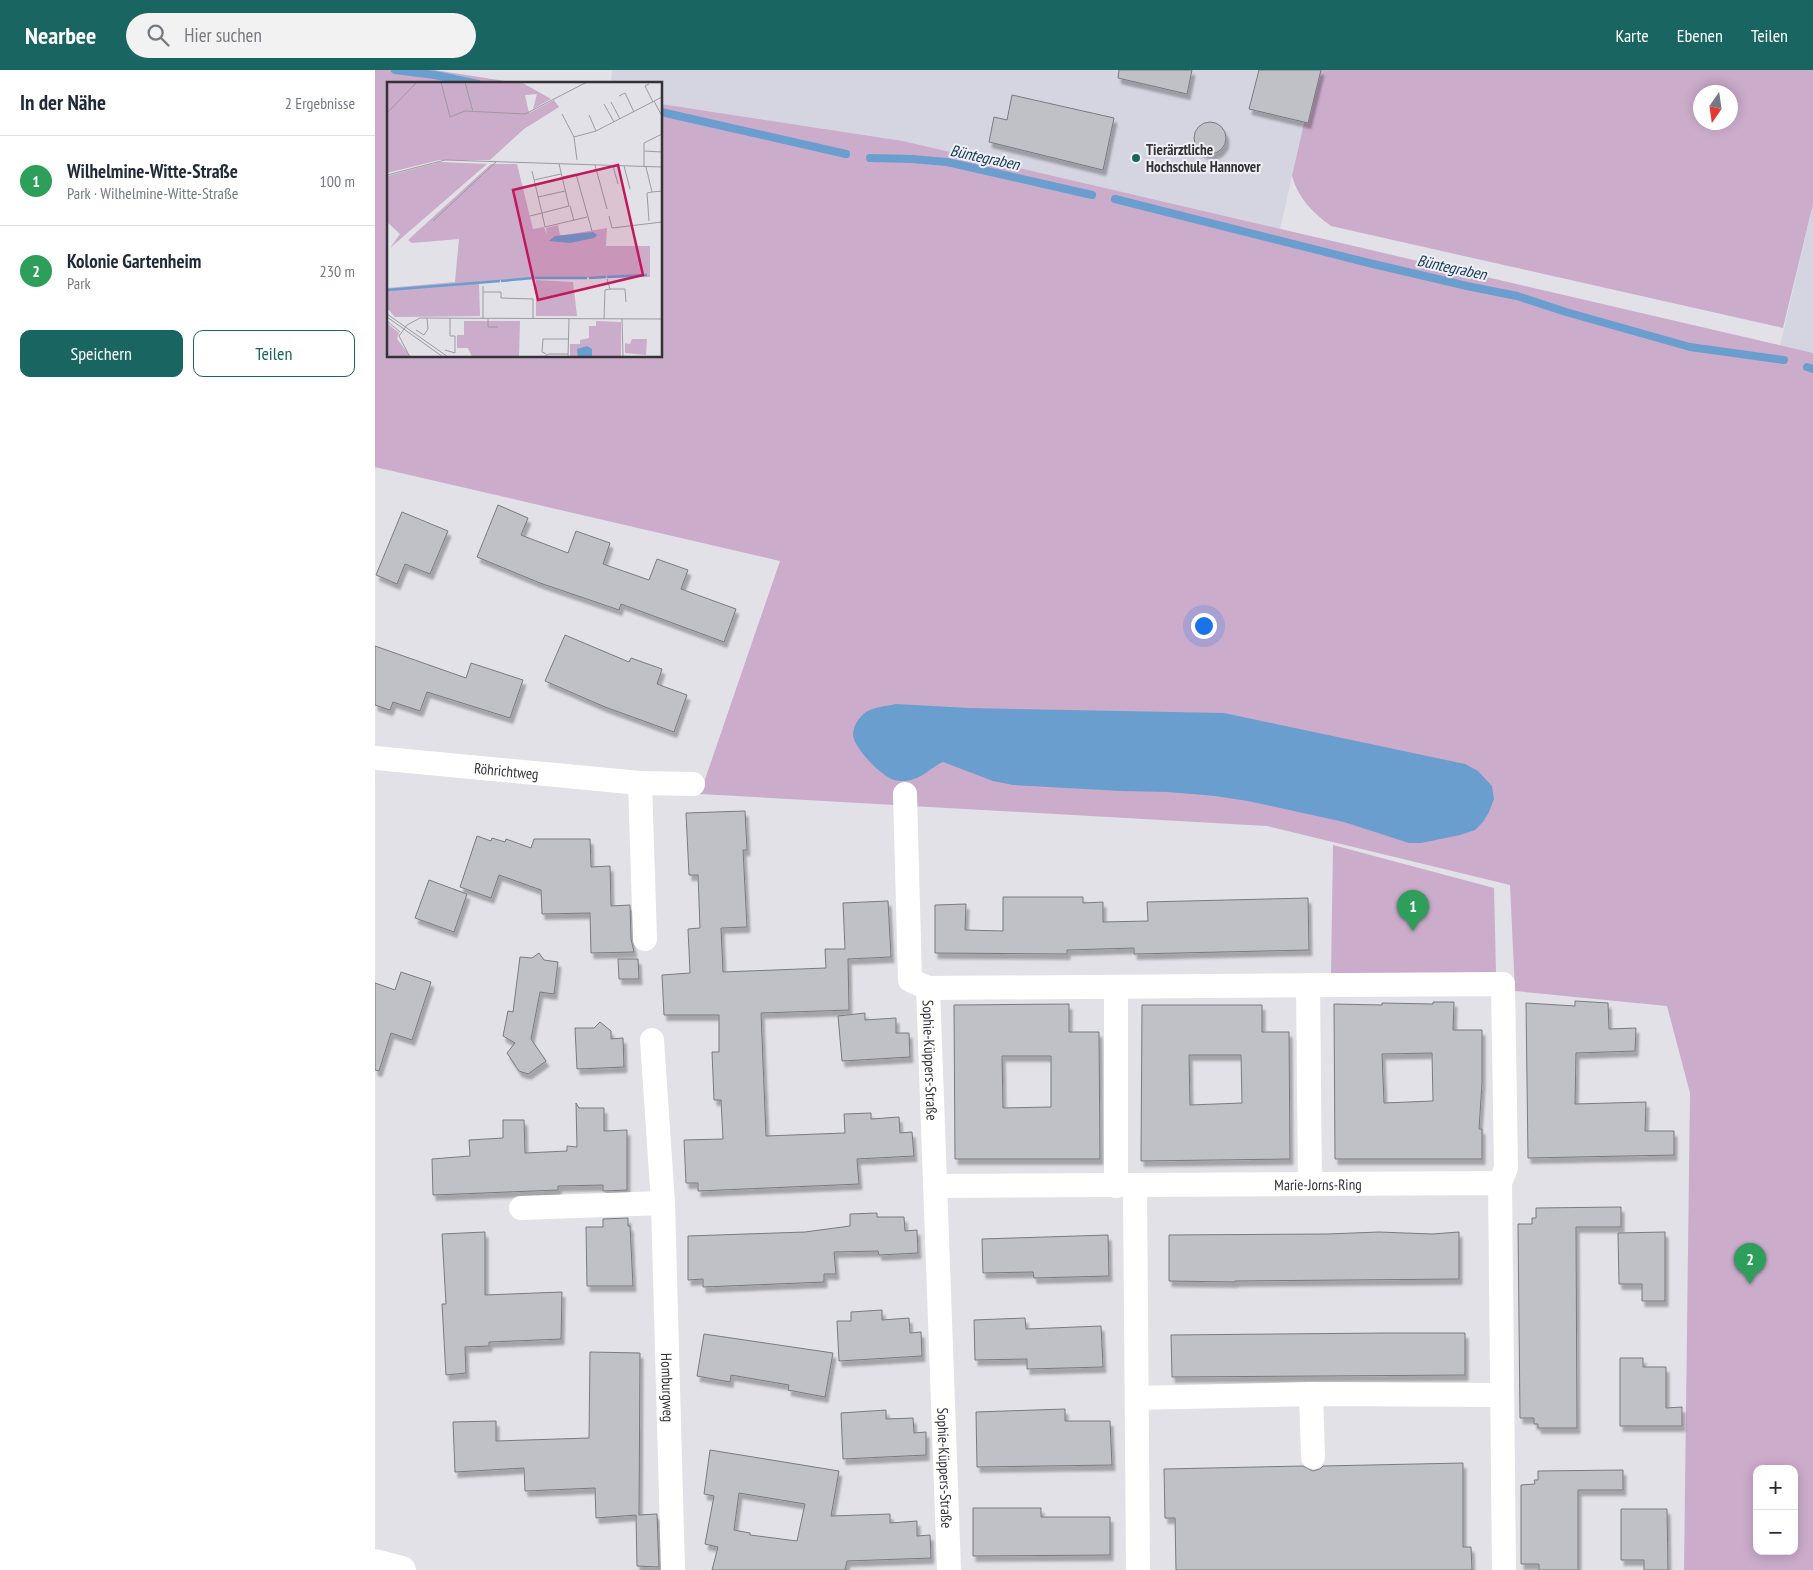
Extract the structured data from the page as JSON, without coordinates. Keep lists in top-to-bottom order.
{
  "streets": {
    "street": [
      "Röhrichtweg",
      "Sophie-Küppers-Straße",
      "Marie-Jorns-Ring",
      "Homburgweg"
    ]
  },
  "water": ["Büntegraben"],
  "places": ["Tierärztliche Hochschule Hannover"],
  "north": "bottom",
  "page": {
    "header": "Nearbee",
    "search": "Hier suchen",
    "nav": ["Karte", "Ebenen", "Teilen"],
    "heading": ["In der Nähe", "2 Ergebnisse"],
    "list": [
      {
        "mark": "1",
        "name": "Wilhelmine-Witte-Straße",
        "note": "Park · Wilhelmine-Witte-Straße",
        "value": "100 m"
      },
      {
        "mark": "2",
        "name": "Kolonie Gartenheim",
        "note": "Park",
        "value": "230 m"
      }
    ],
    "buttons": ["Speichern", "Teilen"],
    "pins": ["1", "2"],
    "map_buttons": ["+", "−"]
  }
}
